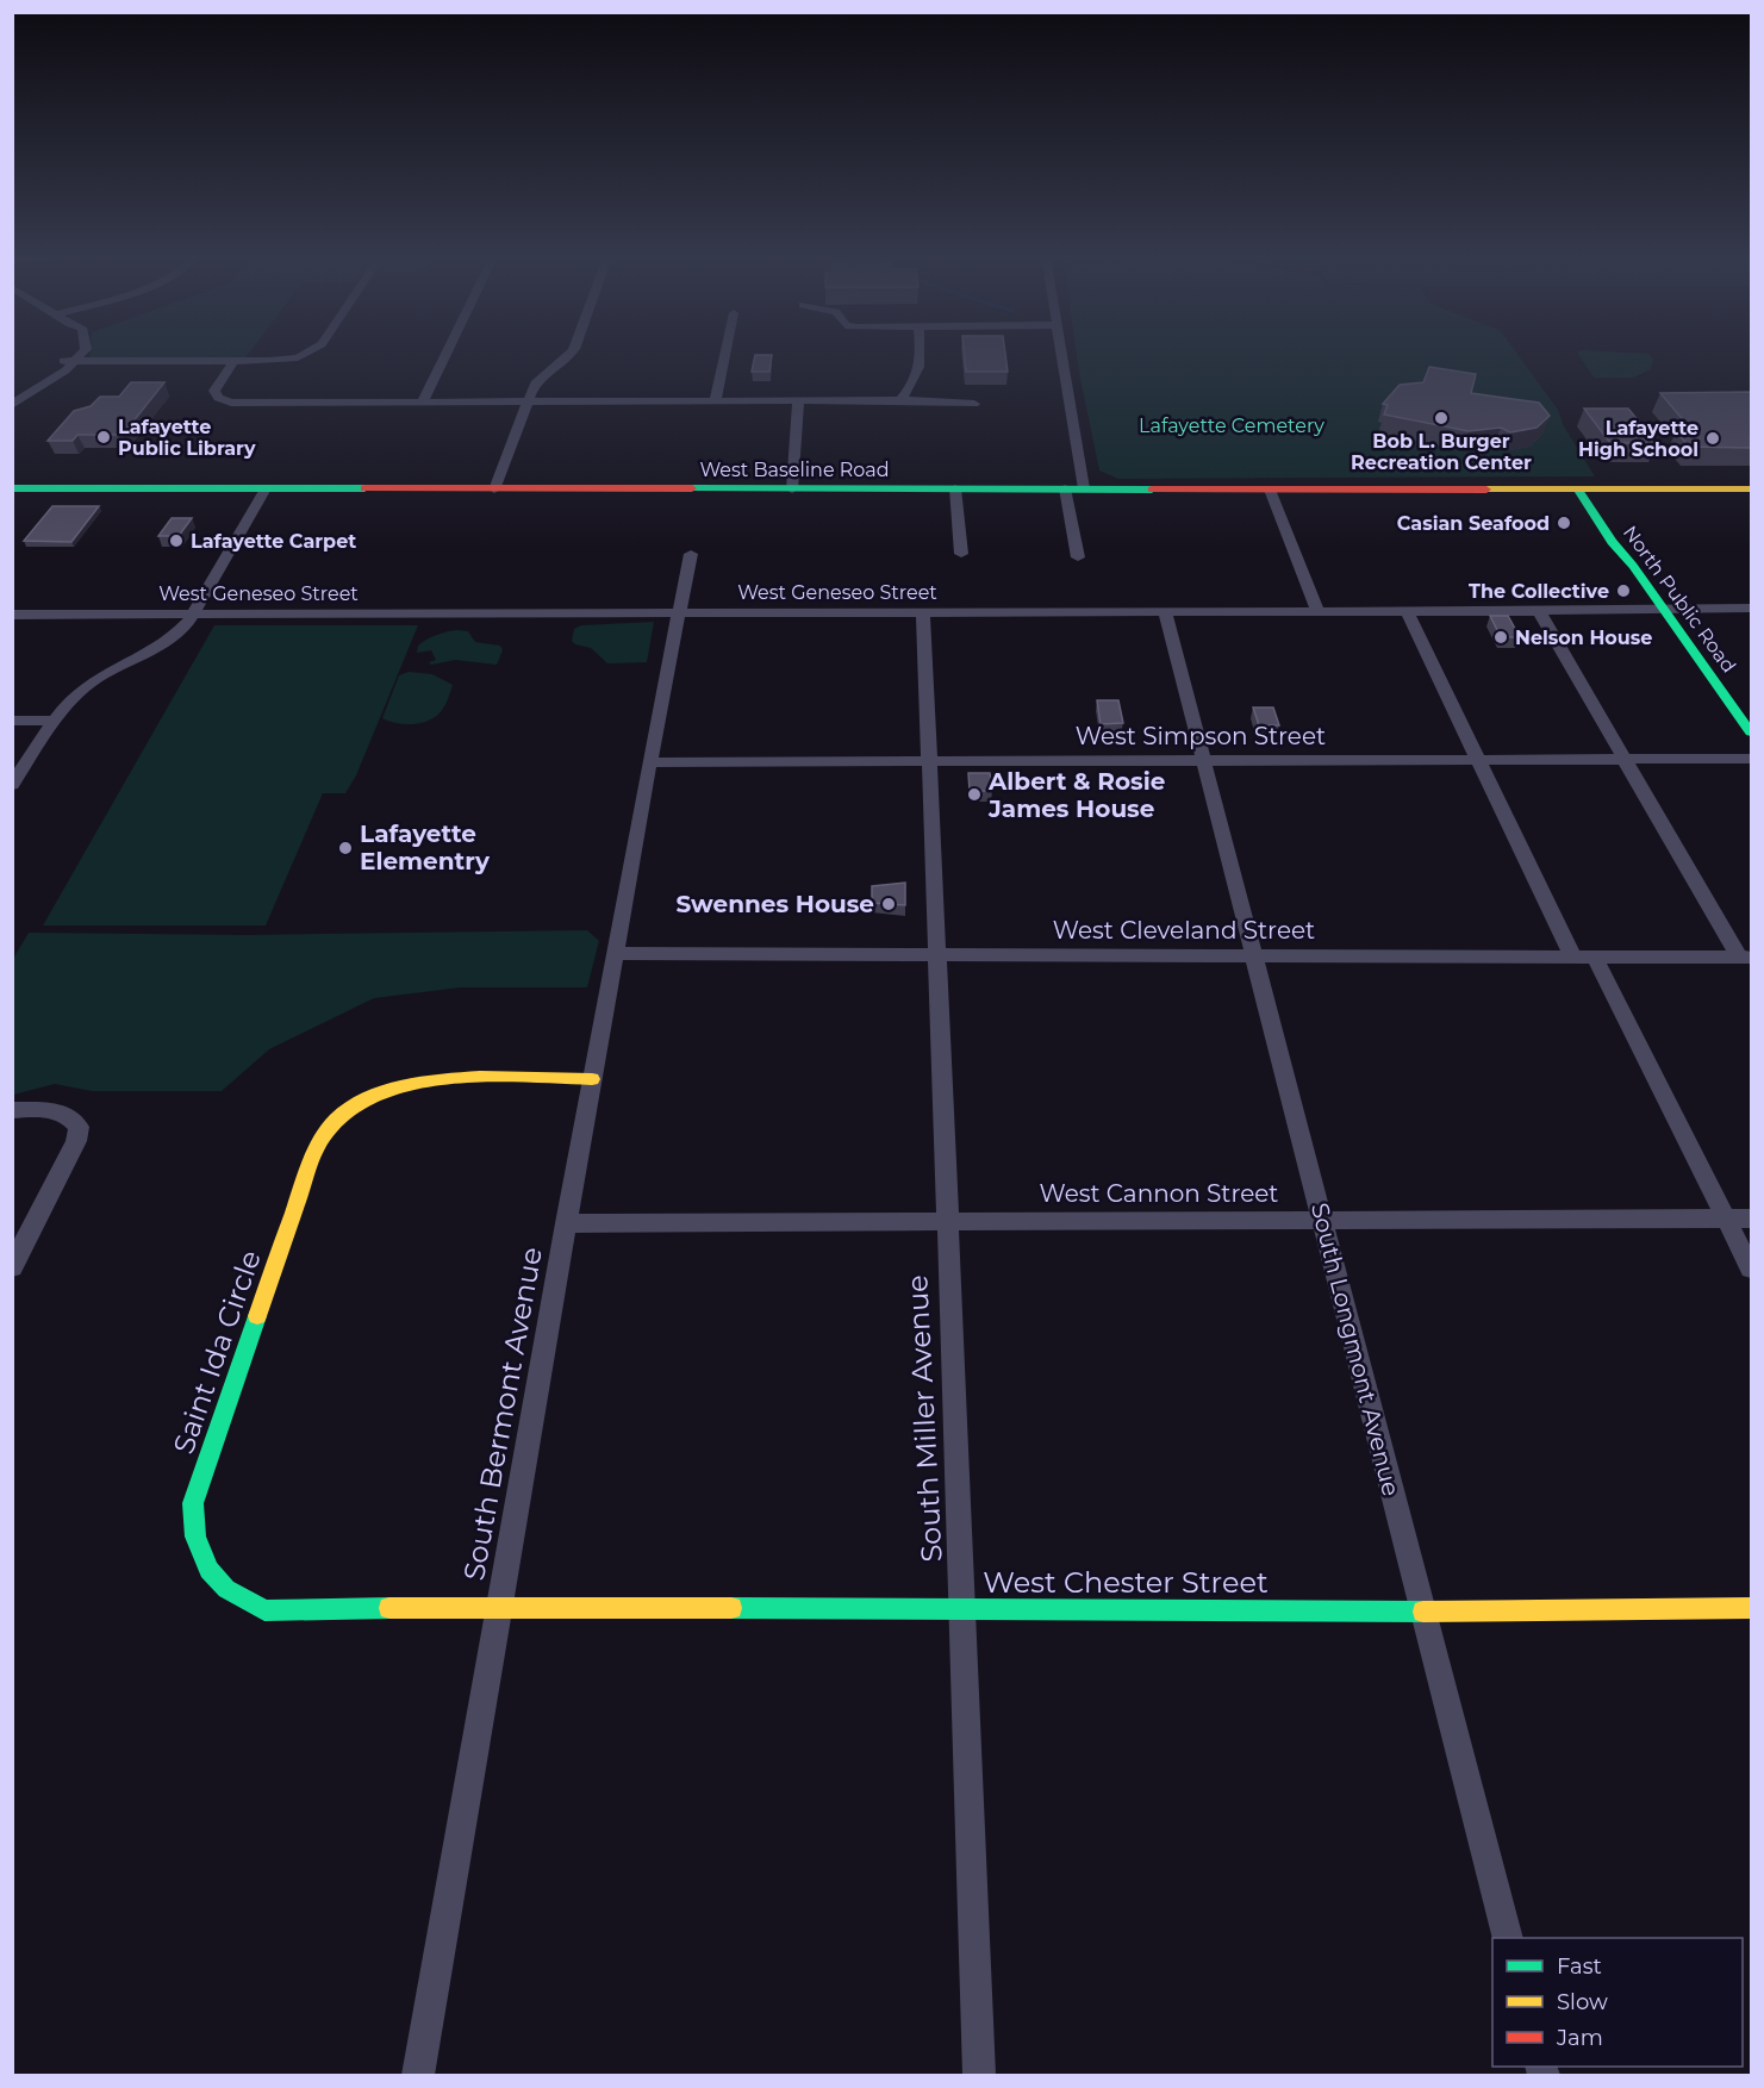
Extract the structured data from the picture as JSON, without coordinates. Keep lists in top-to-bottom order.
{
  "streets": {
    "main road": [
      "West Baseline Road",
      "North Public Road",
      "Saint Ida Circle",
      "West Chester Street"
    ],
    "street": [
      "West Geneseo Street",
      "West Simpson Street",
      "West Cleveland Street",
      "West Cannon Street",
      "South Longmont Avenue",
      "South Bermont Avenue",
      "South Miller Avenue"
    ]
  },
  "crossings": [
    ["West Baseline Road", "North Public Road"],
    ["West Geneseo Street", "North Public Road"],
    ["West Geneseo Street", "South Longmont Avenue"],
    ["West Geneseo Street", "South Bermont Avenue"],
    ["West Geneseo Street", "South Miller Avenue"],
    ["West Simpson Street", "South Longmont Avenue"],
    ["West Simpson Street", "South Bermont Avenue"],
    ["West Simpson Street", "South Miller Avenue"],
    ["West Cleveland Street", "South Longmont Avenue"],
    ["West Cleveland Street", "South Bermont Avenue"],
    ["West Cleveland Street", "South Miller Avenue"],
    ["West Cannon Street", "South Longmont Avenue"],
    ["West Cannon Street", "South Bermont Avenue"],
    ["West Cannon Street", "South Miller Avenue"],
    ["South Longmont Avenue", "West Chester Street"],
    ["Saint Ida Circle", "South Bermont Avenue"],
    ["Saint Ida Circle", "West Chester Street"],
    ["South Bermont Avenue", "West Chester Street"],
    ["South Miller Avenue", "West Chester Street"]
  ],
  "parks": ["Lafayette Cemetery"],
  "places": [
    "Bob L. Burger Recreation Center",
    "Lafayette Public Library",
    "Lafayette High School",
    "Casian Seafood",
    "Lafayette Carpet",
    "The Collective",
    "Nelson House",
    "Albert & Rosie James House",
    "Lafayette Elementry",
    "Swennes House"
  ],
  "legend": ["Fast", "Slow", "Jam"]
}
